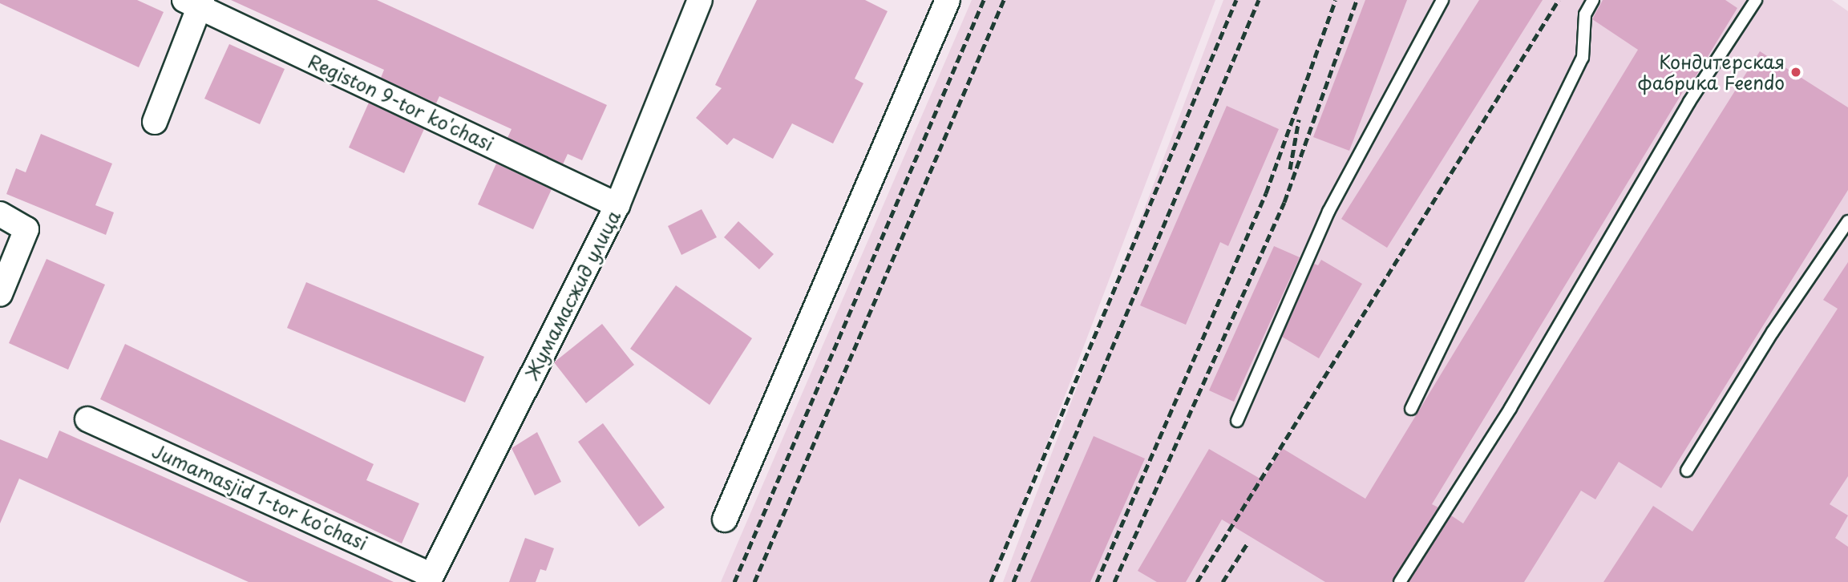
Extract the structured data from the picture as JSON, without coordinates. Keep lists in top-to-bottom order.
{
  "streets": {
    "street": ["Registon 9-tor ko'chasi", "Жумамасжид улица", "Jumamasjid 1-tor ko'chasi"]
  },
  "crossings": [
    ["Registon 9-tor ko'chasi", "Жумамасжид улица"],
    ["Жумамасжид улица", "Jumamasjid 1-tor ko'chasi"]
  ],
  "places": ["Кондитерская фабрика Feendo"]
}
